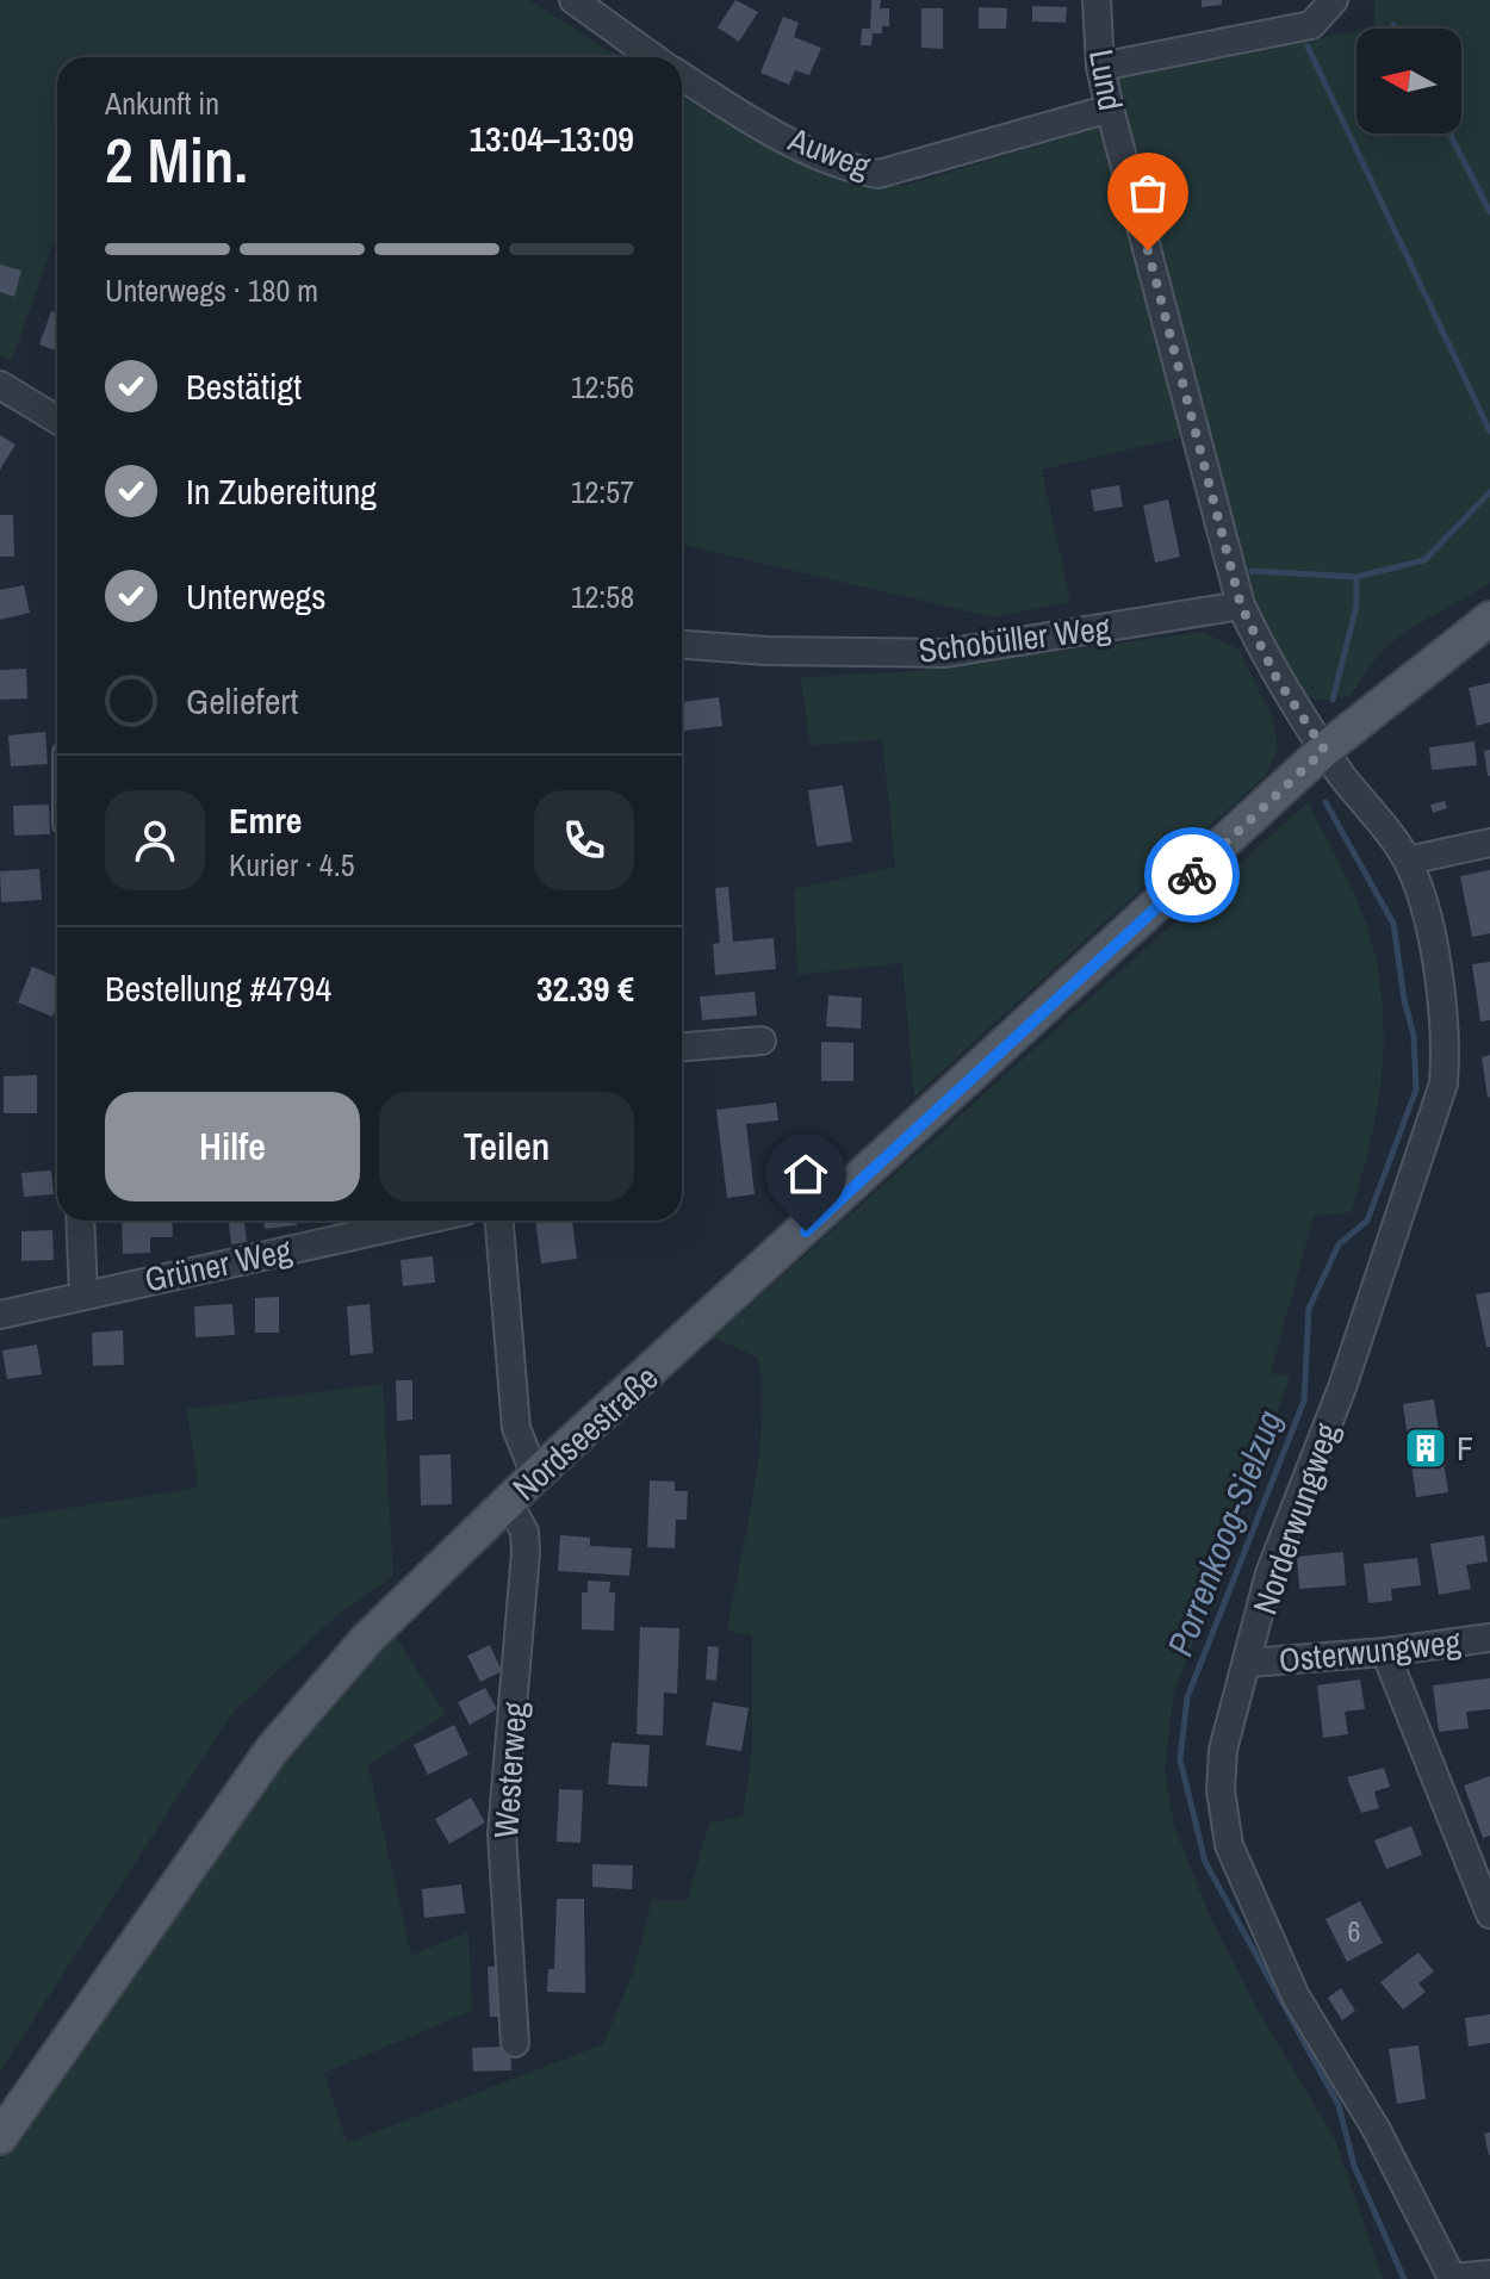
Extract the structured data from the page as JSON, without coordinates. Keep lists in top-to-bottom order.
{
  "streets": {
    "main road": ["Nordseestraße"],
    "street": [
      "Lund",
      "Auweg",
      "Schobüller Weg",
      "Grüner Weg",
      "Norderwungweg",
      "Osterwungweg",
      "Westerweg"
    ]
  },
  "crossings": [
    ["Lund", "Auweg"],
    ["Lund", "Schobüller Weg"],
    ["Lund", "Nordseestraße"],
    ["Lund", "Norderwungweg"],
    ["Nordseestraße", "Norderwungweg"],
    ["Nordseestraße", "Westerweg"],
    ["Norderwungweg", "Osterwungweg"]
  ],
  "water": ["Porrenkoog-Sielzug"],
  "places": {
    "building": ["F"]
  },
  "house_numbers": ["6"],
  "north": "left",
  "page": {
    "heading": ["2 Min.", "Ankunft in", "13:04–13:09"],
    "panel": [
      "Emre",
      "Kurier · 4.5",
      "Bestellung #4794",
      "32.39 €"
    ],
    "bar": "Unterwegs · 180 m",
    "list": [
      ["Bestätigt", "12:56"],
      ["In Zubereitung", "12:57"],
      ["Unterwegs", "12:58"],
      "Geliefert"
    ],
    "buttons": ["Hilfe", "Teilen"]
  }
}
